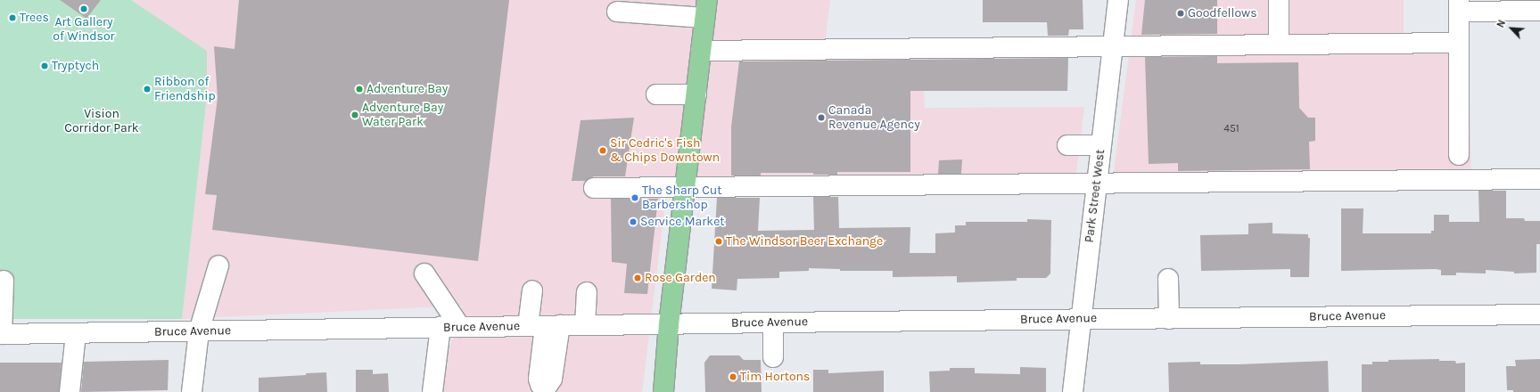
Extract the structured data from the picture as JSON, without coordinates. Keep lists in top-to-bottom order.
{
  "streets": {
    "street": ["Park Street West", "Bruce Avenue"]
  },
  "crossings": [
    ["Park Street West", "Bruce Avenue"]
  ],
  "parks": ["Vision Corridor Park"],
  "places": [
    "Art Gallery of Windsor",
    "Goodfellows",
    "Trees",
    "Tryptych",
    "Ribbon of Friendship",
    "Adventure Bay",
    "Adventure Bay Water Park",
    "Canada Revenue Agency",
    "Sir Cedric's Fish & Chips Downtown",
    "The Sharp Cut Barbershop",
    "Service Market",
    "The Windsor Beer Exchange",
    "Rose Garden",
    "Tim Hortons"
  ],
  "house_numbers": ["451"],
  "north": "top left"
}
